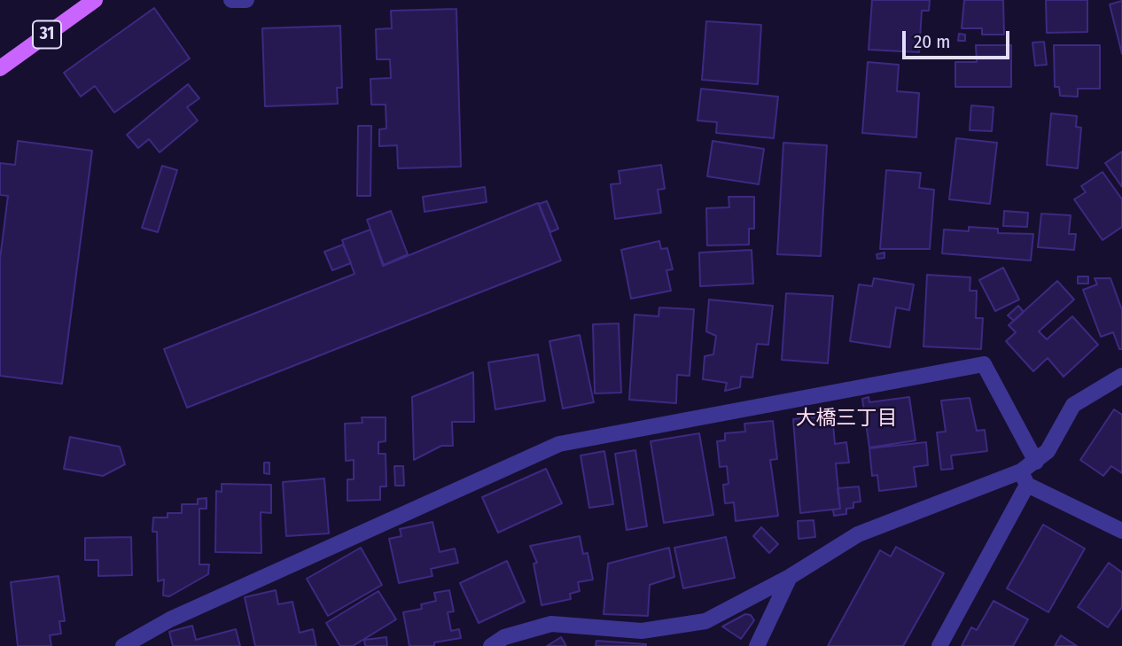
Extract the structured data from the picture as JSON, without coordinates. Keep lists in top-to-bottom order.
{
  "streets": {
    "main road": ["31"]
  },
  "districts": ["大橋三丁目"],
  "scale_bar": "20 m"
}
